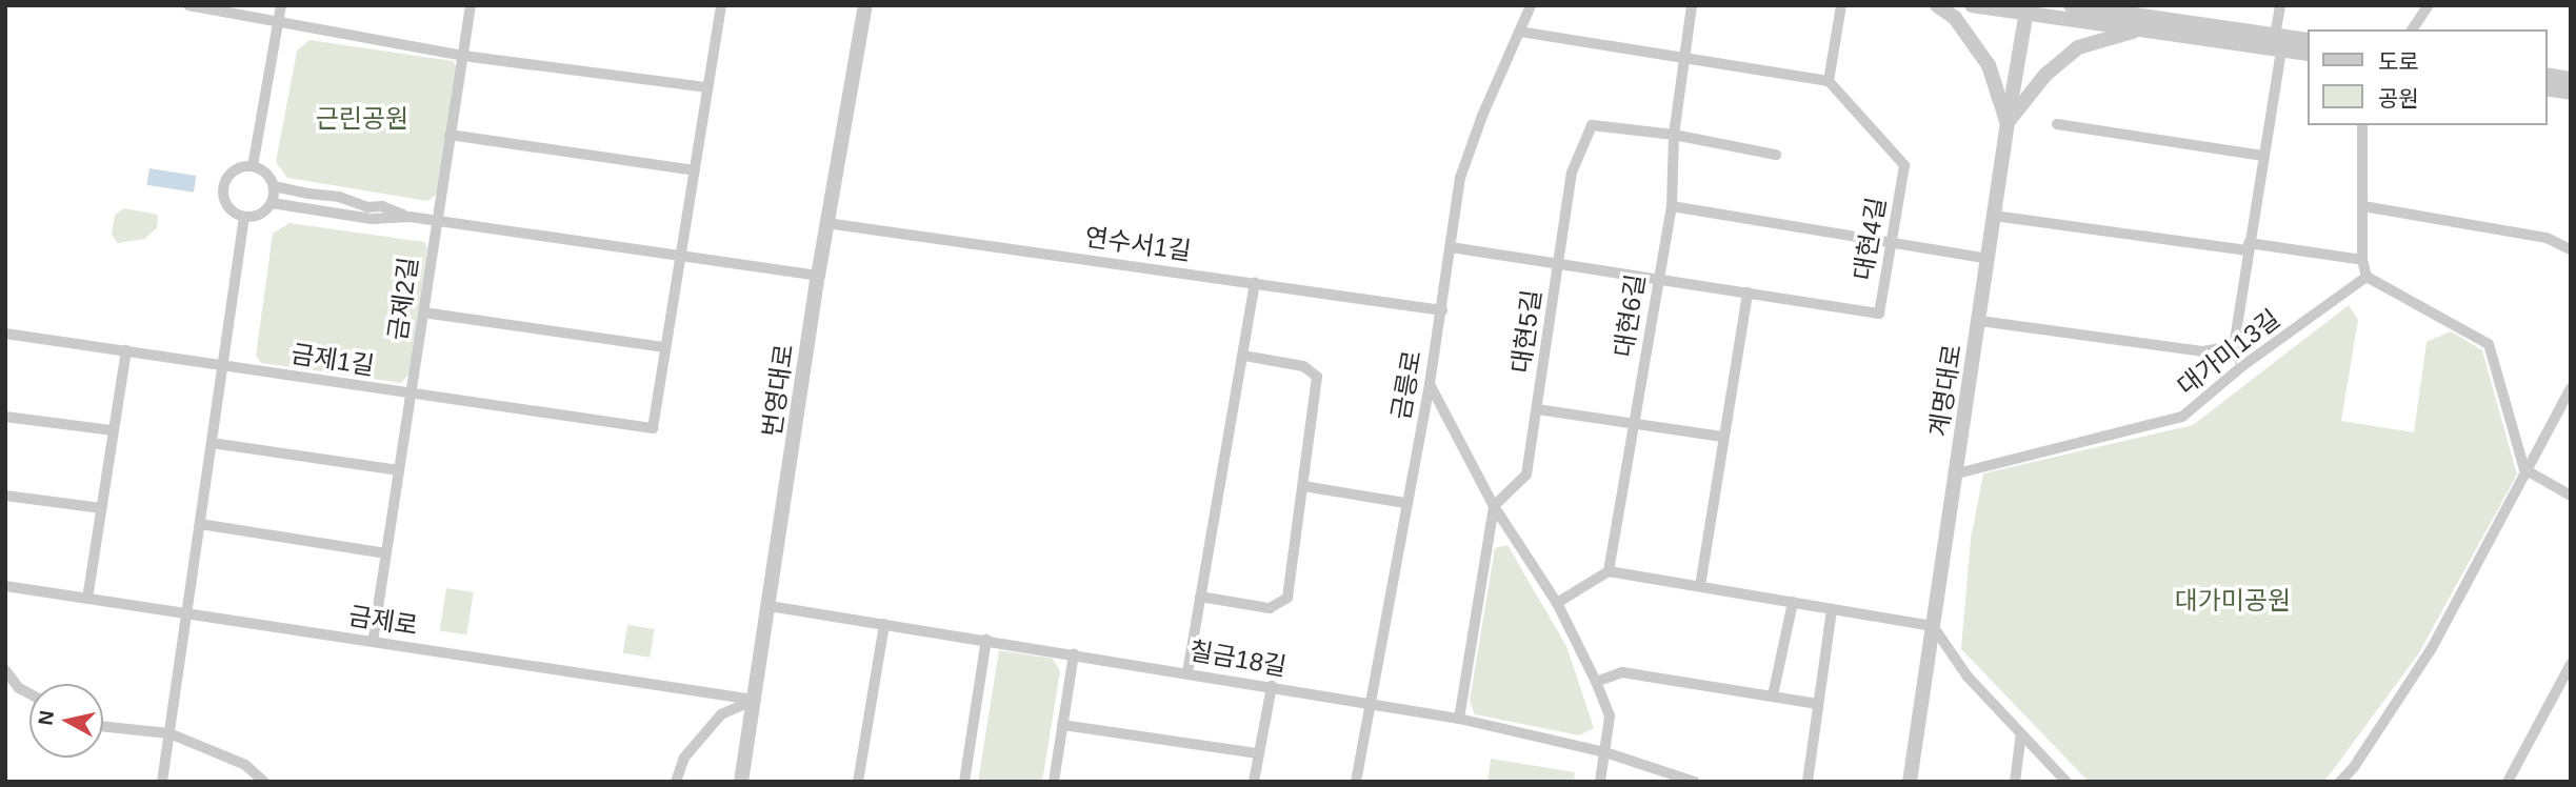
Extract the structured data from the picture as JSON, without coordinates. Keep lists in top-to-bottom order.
{
  "streets": {
    "street": [
      "대현4길",
      "연수서1길",
      "금제2길",
      "대현6길",
      "대현5길",
      "대가미13길",
      "금제1길",
      "금릉로",
      "번영대로",
      "계명대로",
      "금제로",
      "칠금18길"
    ]
  },
  "crossings": [
    ["대현4길", "대현6길"],
    ["대현4길", "대현5길"],
    ["대현4길", "금릉로"],
    ["연수서1길", "금릉로"],
    ["연수서1길", "번영대로"],
    ["금제2길", "금제1길"],
    ["금제2길", "금제로"],
    ["대현6길", "대현5길"],
    ["대가미13길", "계명대로"],
    ["금릉로", "칠금18길"],
    ["번영대로", "금제로"],
    ["번영대로", "칠금18길"]
  ],
  "parks": ["근린공원", "대가미공원"],
  "legend": ["도로", "공원"],
  "north": "left"
}
